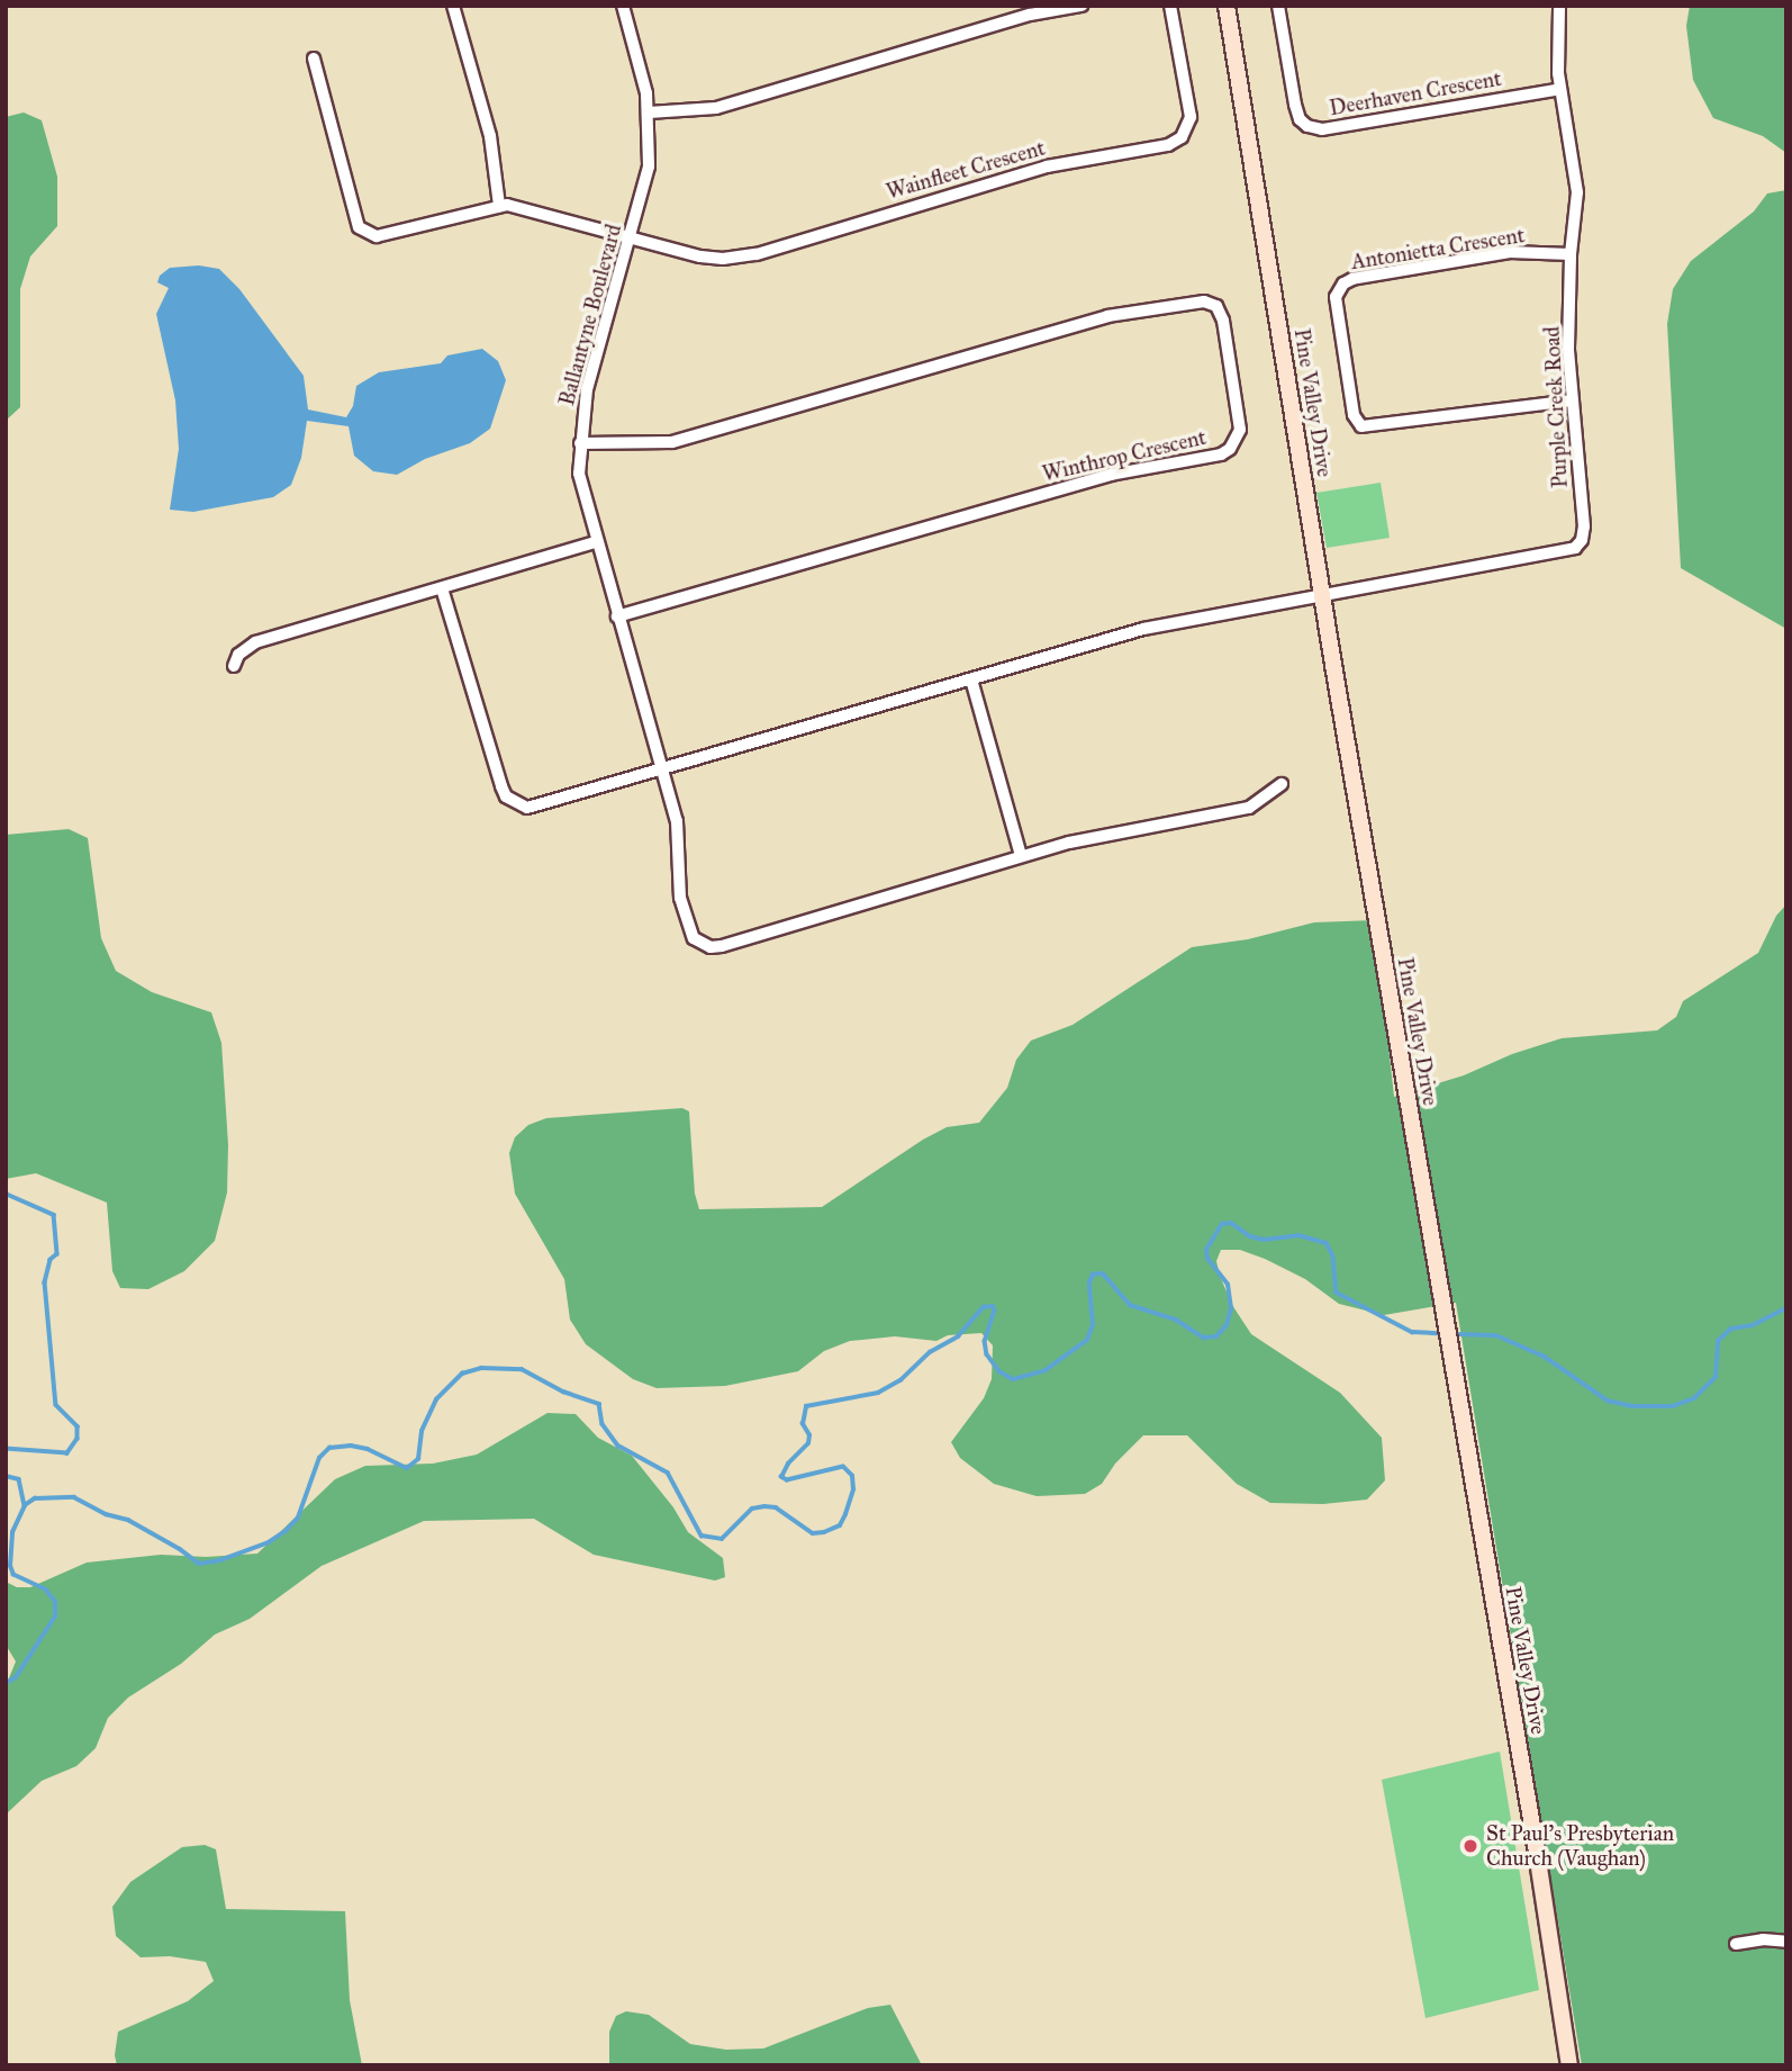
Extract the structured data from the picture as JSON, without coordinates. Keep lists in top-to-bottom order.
{
  "streets": {
    "street": [
      "Deerhaven Crescent",
      "Wainfleet Crescent",
      "Antonietta Crescent",
      "Ballantyne Boulevard",
      "Pine Valley Drive",
      "Purple Creek Road",
      "Winthrop Crescent"
    ]
  },
  "crossings": [
    ["Deerhaven Crescent", "Purple Creek Road"],
    ["Wainfleet Crescent", "Ballantyne Boulevard"],
    ["Antonietta Crescent", "Purple Creek Road"],
    ["Ballantyne Boulevard", "Winthrop Crescent"],
    ["Pine Valley Drive", "Purple Creek Road"]
  ],
  "places": ["St Paul's Presbyterian Church (Vaughan)"]
}
